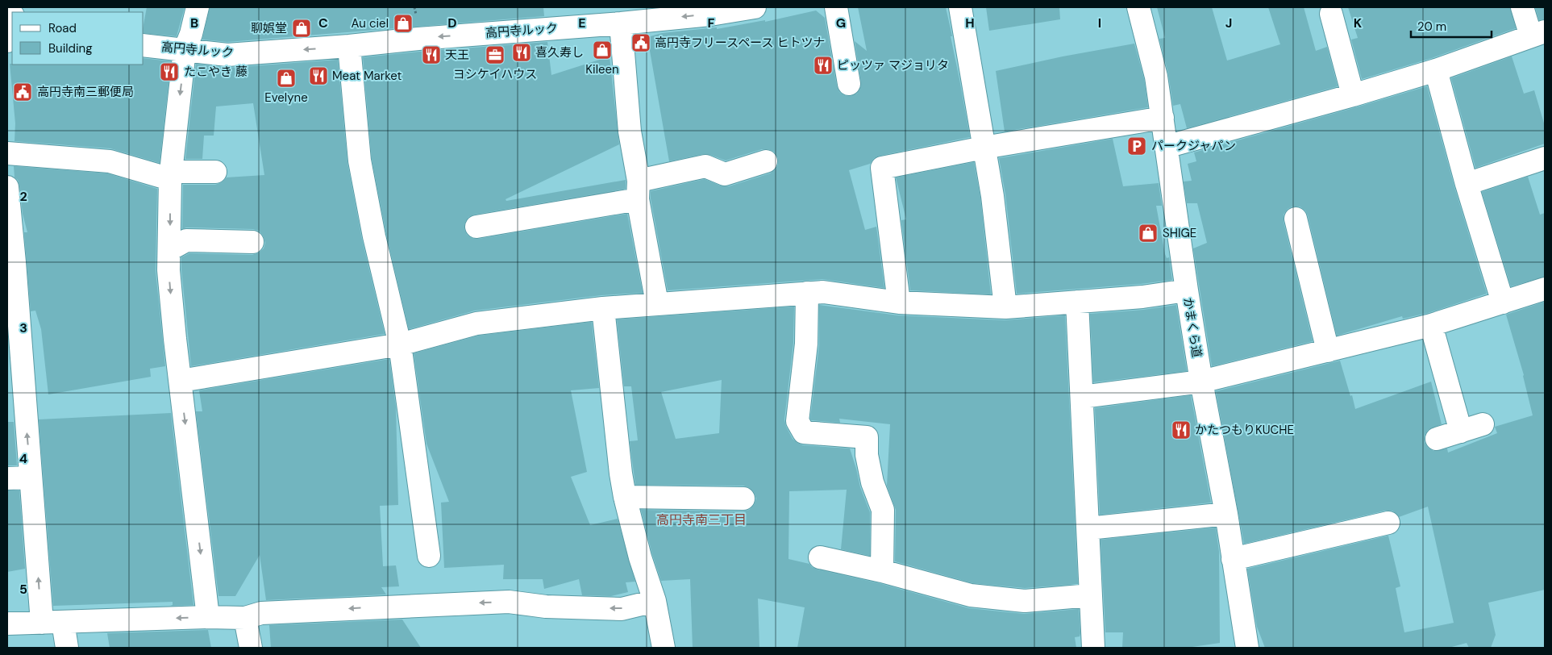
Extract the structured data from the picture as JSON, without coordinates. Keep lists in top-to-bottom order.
{
  "streets": {
    "street": ["高円寺ルック", "かまくら道"]
  },
  "districts": ["高円寺南三丁目"],
  "places": {
    "shop": [
      "Au ciel",
      "聊娯堂",
      "Kileen",
      "Evelyne",
      "SHIGE"
    ],
    "public building": ["高円寺フリースペース ヒトツナ", "高円寺南三郵便局"],
    "restaurant": [
      "喜久寿し",
      "天王",
      "ピッツァ マジョリタ",
      "たこやき 藤",
      "Meat Market",
      "かたつもりKUCHE"
    ],
    "office": ["ヨシケイハウス"],
    "parking": ["パークジャパン"]
  },
  "legend": ["Road", "Building"],
  "scale_bar": "20 m",
  "grid": {
    "columns": [
      "B",
      "C",
      "D",
      "E",
      "F",
      "G",
      "H",
      "I",
      "J",
      "K"
    ],
    "rows": [
      "2",
      "3",
      "4",
      "5"
    ]
  }
}
